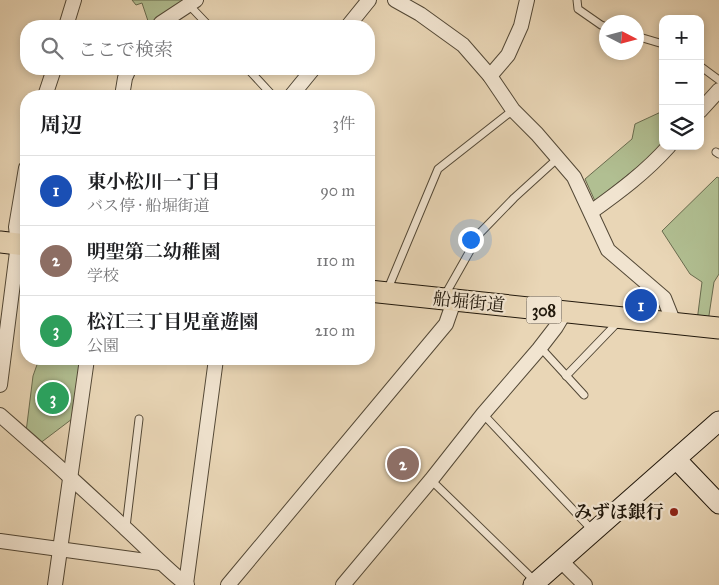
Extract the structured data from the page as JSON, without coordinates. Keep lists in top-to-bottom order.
{
  "streets": {
    "main road": ["船堀街道", "308"]
  },
  "places": ["みずほ銀行"],
  "north": "right",
  "page": {
    "map_buttons": ["+", "−"],
    "search": "ここで検索",
    "heading": ["周辺", "3件"],
    "list": [
      {
        "mark": "1",
        "name": "東小松川一丁目",
        "note": "バス停 · 船堀街道",
        "value": "90 m"
      },
      {
        "mark": "2",
        "name": "明聖第二幼稚園",
        "note": "学校",
        "value": "110 m"
      },
      {
        "mark": "3",
        "name": "松江三丁目児童遊園",
        "note": "公園",
        "value": "210 m"
      }
    ],
    "pins": ["1", "3", "2"]
  }
}
